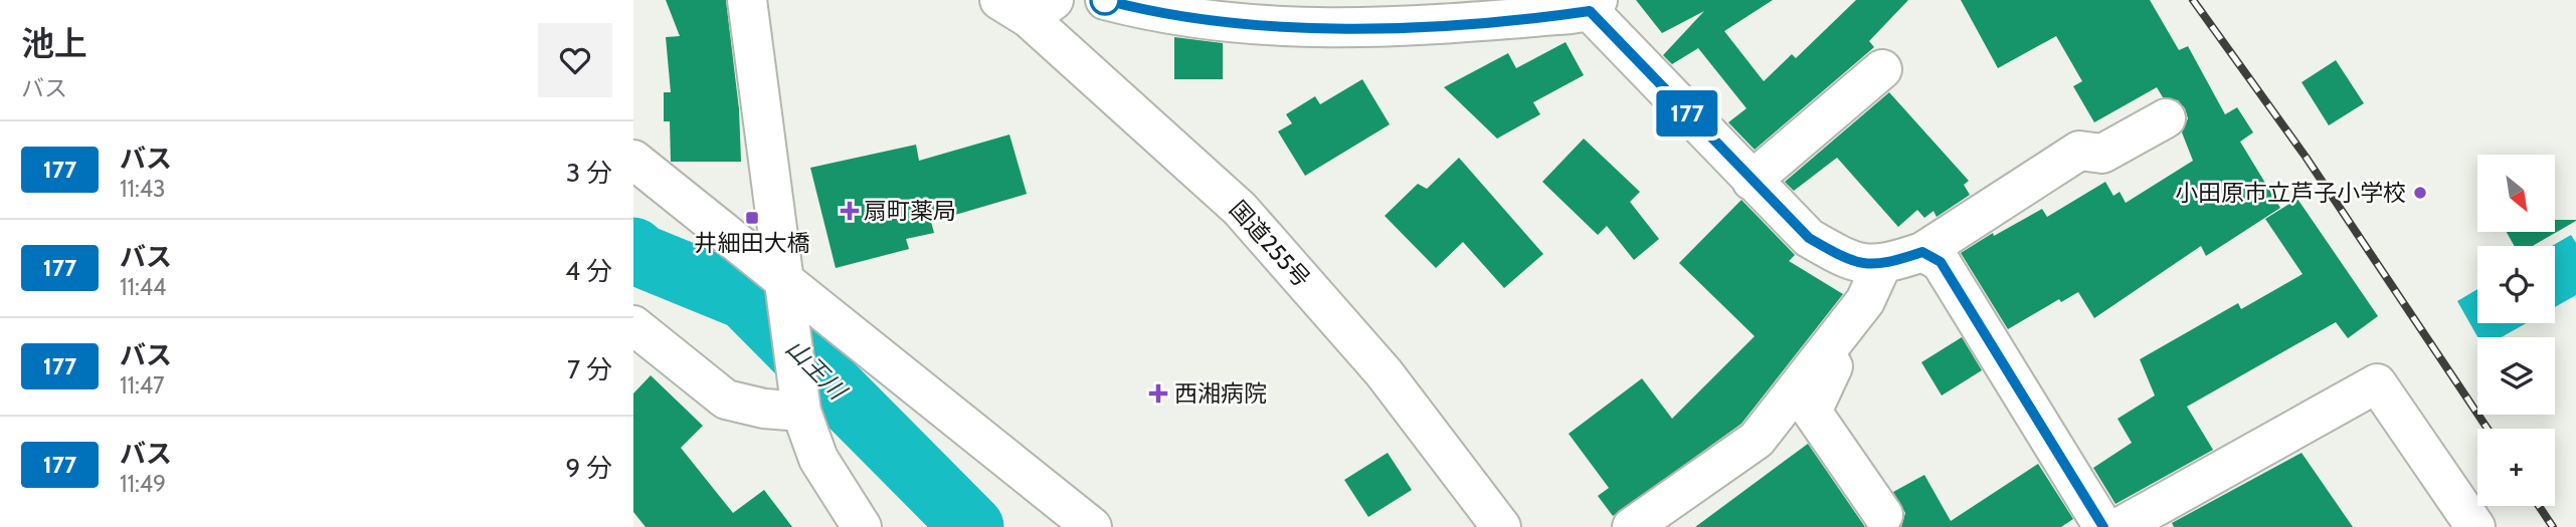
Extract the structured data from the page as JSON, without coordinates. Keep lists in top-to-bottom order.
{
  "streets": {
    "main road": ["国道255号"]
  },
  "water": ["山王川"],
  "places": {
    "other": ["小田原市立芦子小学校"],
    "health": ["扇町薬局", "西湘病院"],
    "transit": ["井細田大橋"]
  },
  "lines": ["bus line 177"],
  "north": "bottom right",
  "page": {
    "heading": ["池上", "バス"],
    "on_map": "177",
    "list": [
      {
        "mark": "177",
        "name": "バス",
        "note": "11:43",
        "value": "3 分"
      },
      {
        "mark": "177",
        "name": "バス",
        "note": "11:44",
        "value": "4 分"
      },
      {
        "mark": "177",
        "name": "バス",
        "note": "11:47",
        "value": "7 分"
      },
      {
        "mark": "177",
        "name": "バス",
        "note": "11:49",
        "value": "9 分"
      }
    ],
    "map_buttons": "+"
  }
}
